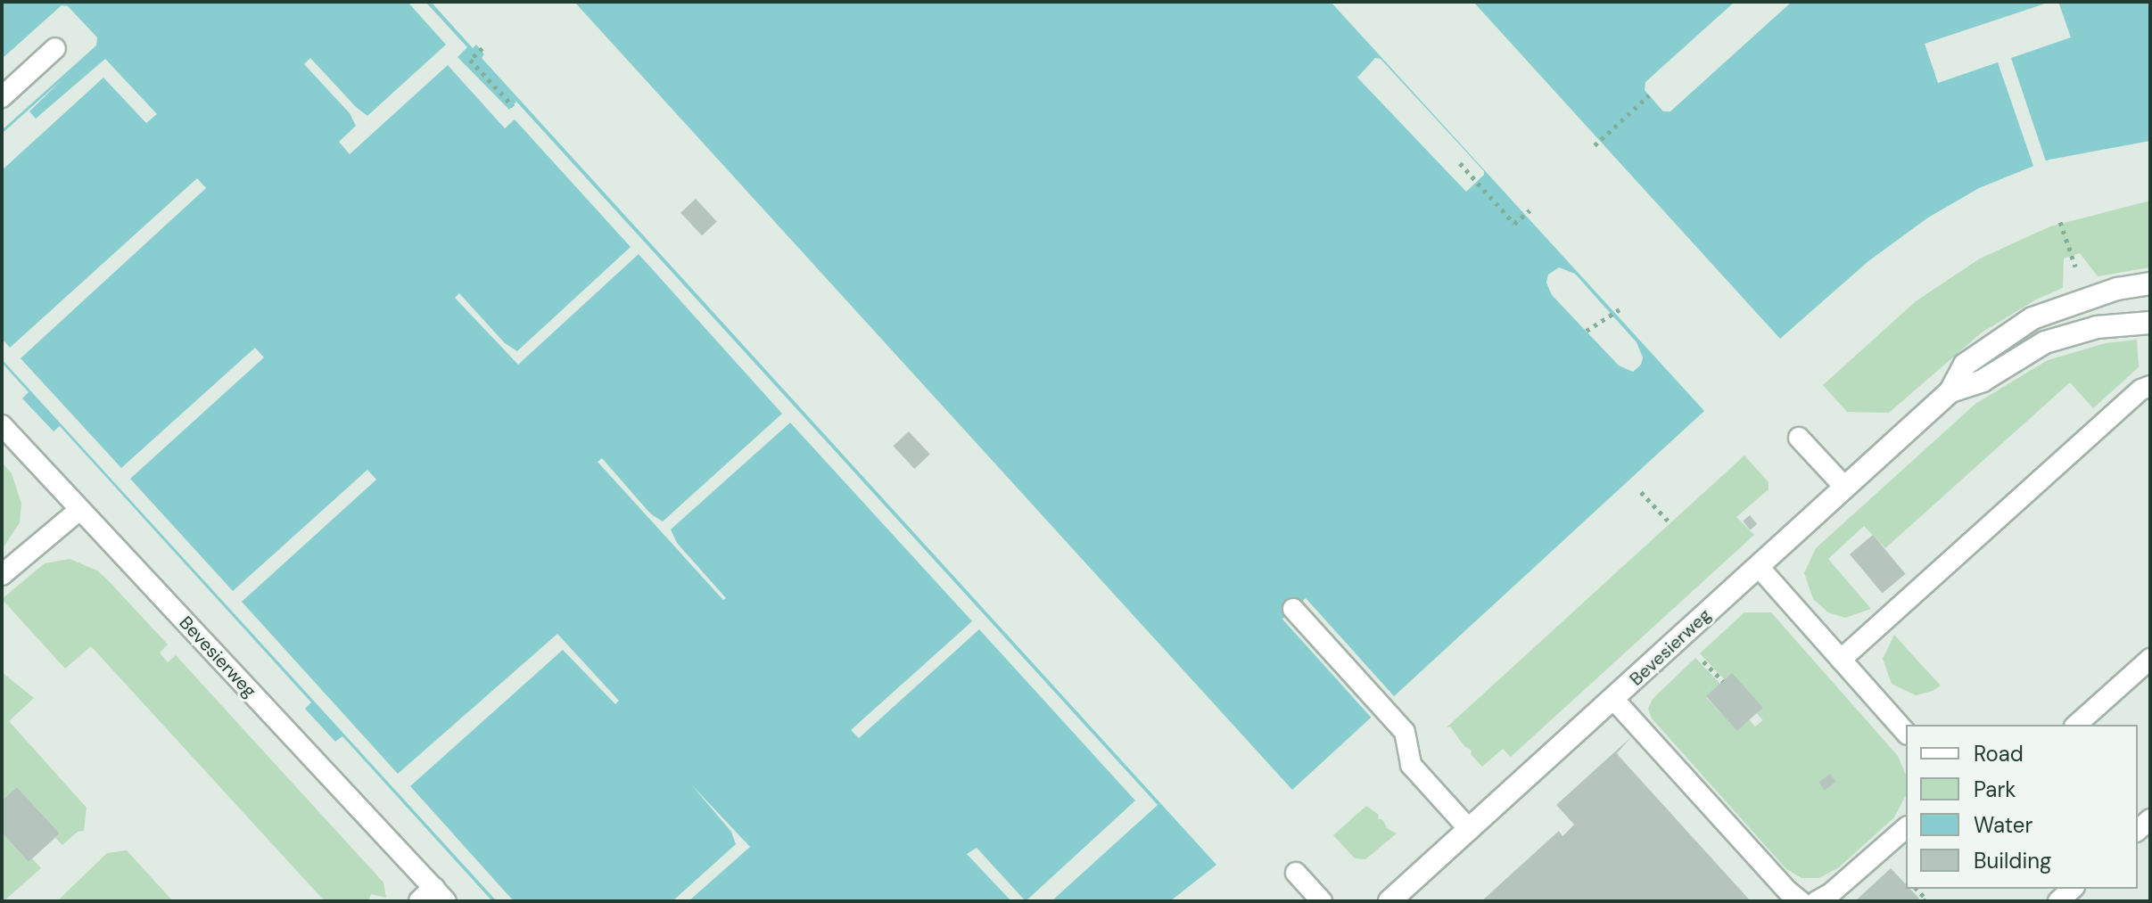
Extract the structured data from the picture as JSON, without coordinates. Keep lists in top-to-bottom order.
{
  "streets": {
    "street": ["Bevesierweg"]
  },
  "legend": [
    "Road",
    "Park",
    "Water",
    "Building"
  ]
}
